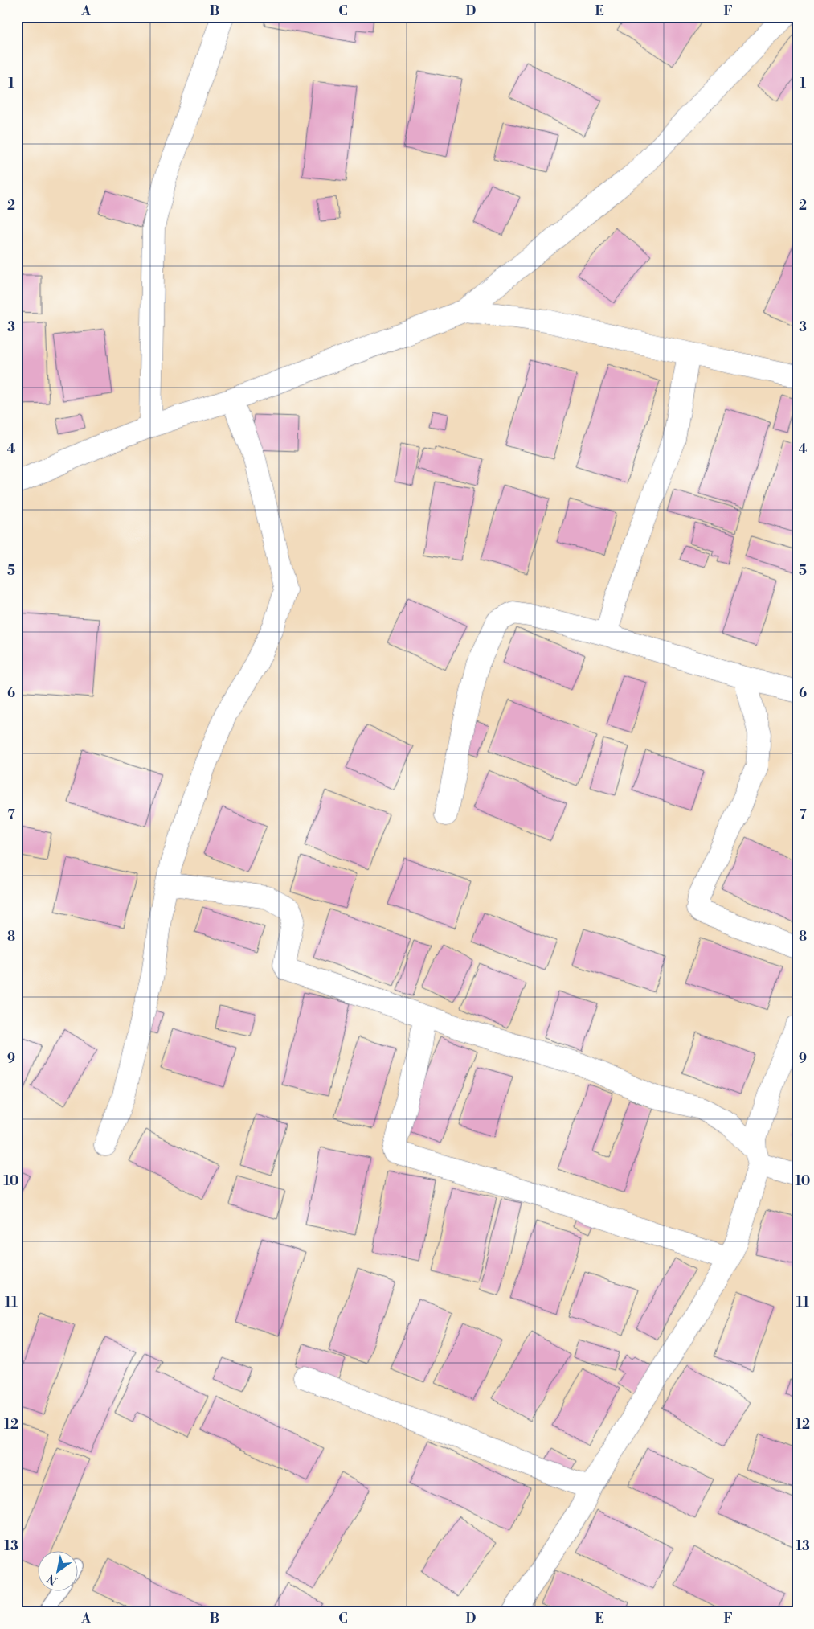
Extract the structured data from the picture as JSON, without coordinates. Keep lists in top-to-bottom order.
{
  "north": "bottom left",
  "grid": {
    "columns": [
      "A",
      "B",
      "C",
      "D",
      "E",
      "F"
    ],
    "rows": [
      "1",
      "2",
      "3",
      "4",
      "5",
      "6",
      "7",
      "8",
      "9",
      "10",
      "11",
      "12",
      "13"
    ]
  }
}
